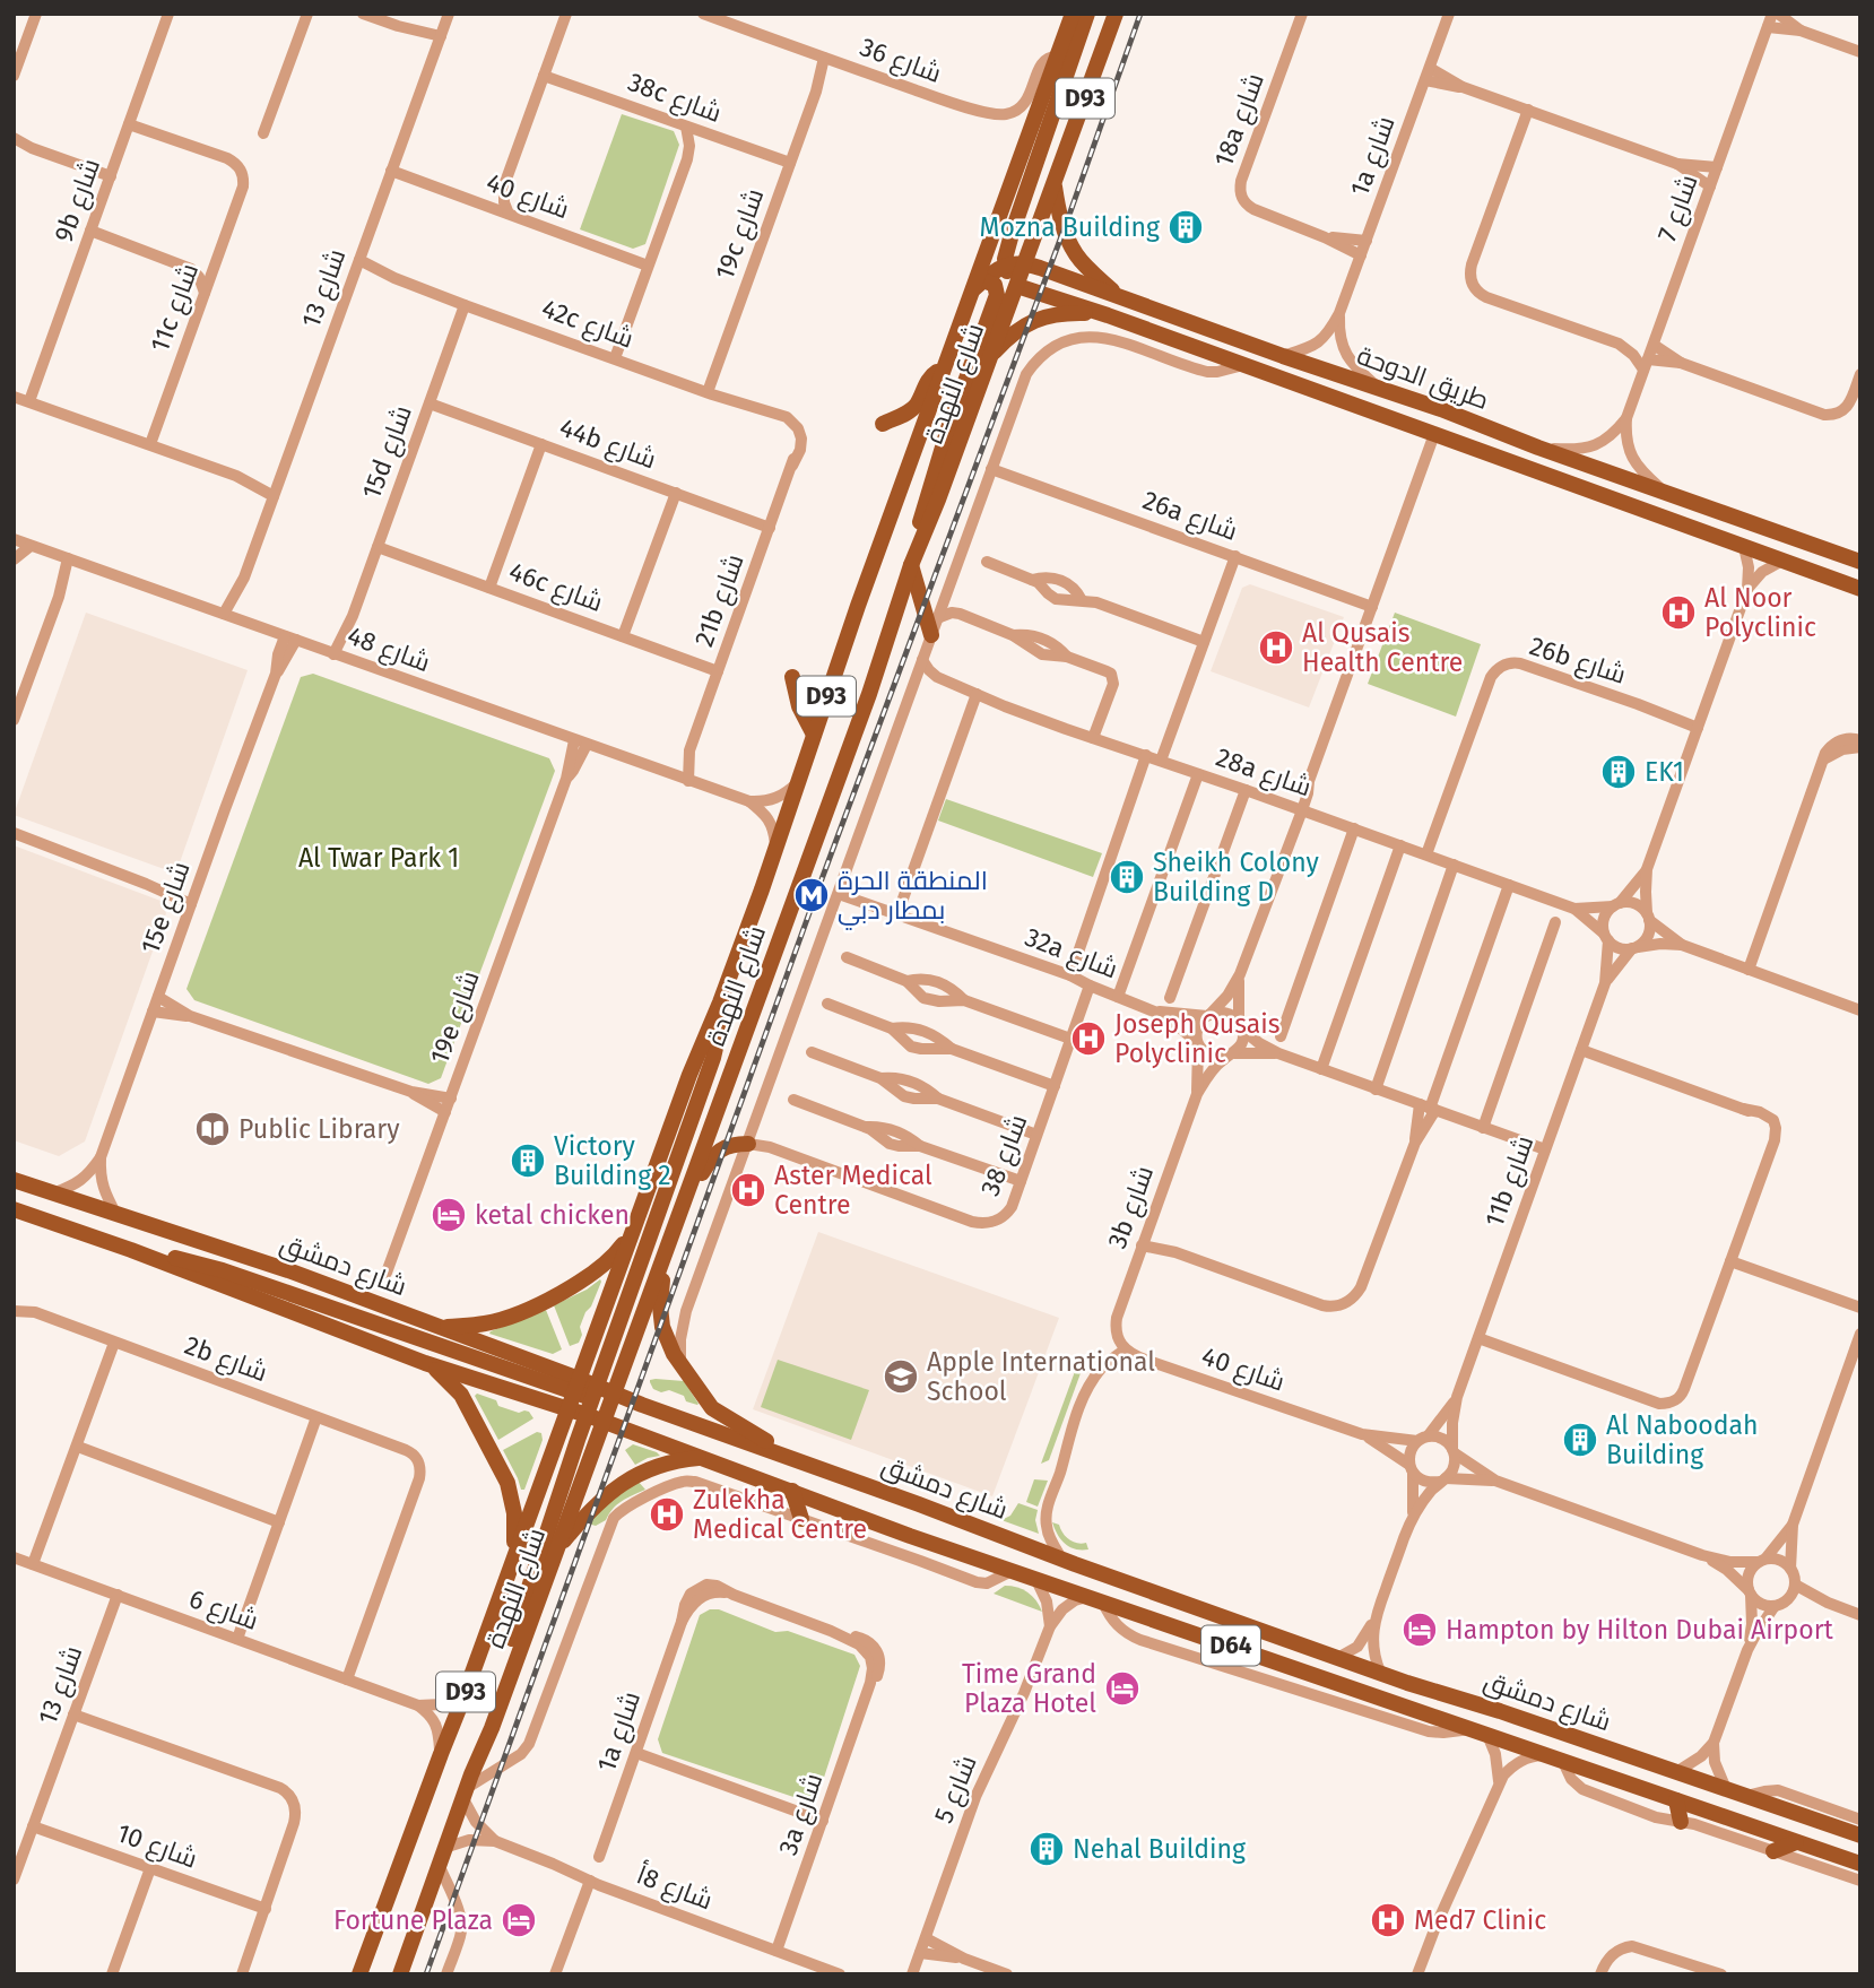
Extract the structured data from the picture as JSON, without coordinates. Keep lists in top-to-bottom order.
{
  "streets": {
    "main road": [
      "D93",
      "طريق الدوحة",
      "شارع النهدة",
      "شارع دمشق",
      "D64"
    ],
    "street": [
      "شارع 36",
      "38c شارع",
      "18a شارع",
      "1a شارع",
      "شارع 40",
      "9b شارع",
      "شارع 7",
      "19c شارع",
      "شارع 13",
      "11c شارع",
      "42c شارع",
      "44b شارع",
      "15d شارع",
      "26a شارع",
      "46c شارع",
      "21b شارع",
      "شارع 48",
      "26b شارع",
      "28a شارع",
      "15e شارع",
      "32a شارع",
      "19e شارع",
      "شارع 38",
      "11b شارع",
      "3b شارع",
      "2b شارع",
      "شارع 6",
      "شارع 5",
      "3a شارع",
      "شارع 10",
      "شارع 8أ"
    ]
  },
  "crossings": [
    ["شارع 36", "19c شارع"],
    ["شارع 36", "شارع النهدة"],
    ["38c شارع", "19c شارع"],
    ["18a شارع", "1a شارع"],
    ["1a شارع", "طريق الدوحة"],
    ["1a شارع", "3a شارع"],
    ["شارع 40", "شارع 13"],
    ["شارع 40", "11b شارع"],
    ["شارع 40", "3b شارع"],
    ["9b شارع", "11c شارع"],
    ["شارع 7", "طريق الدوحة"],
    ["19c شارع", "42c شارع"],
    ["شارع 13", "42c شارع"],
    ["شارع 13", "شارع 48"],
    ["شارع 13", "شارع 6"],
    ["شارع 13", "شارع 10"],
    ["42c شارع", "15d شارع"],
    ["42c شارع", "21b شارع"],
    ["طريق الدوحة", "شارع النهدة"],
    ["شارع النهدة", "شارع دمشق"],
    ["شارع النهدة", "شارع 6"],
    ["شارع النهدة", "شارع 8أ"],
    ["44b شارع", "15d شارع"],
    ["44b شارع", "21b شارع"],
    ["15d شارع", "46c شارع"],
    ["15d شارع", "شارع 48"],
    ["46c شارع", "21b شارع"],
    ["21b شارع", "شارع 48"],
    ["شارع 48", "15e شارع"],
    ["شارع 48", "19e شارع"],
    ["26b شارع", "28a شارع"],
    ["28a شارع", "11b شارع"],
    ["15e شارع", "شارع دمشق"],
    ["32a شارع", "شارع 38"],
    ["32a شارع", "3b شارع"],
    ["شارع دمشق", "شارع 5"],
    ["2b شارع", "شارع 6"],
    ["3a شارع", "شارع 8أ"]
  ],
  "parks": ["Al Twar Park 1"],
  "places": {
    "building": [
      "Mozna Building",
      "EK1",
      "Sheikh Colony Building D",
      "Victory Building 2",
      "Al Naboodah Building",
      "Nehal Building"
    ],
    "hospital": [
      "Al Noor Polyclinic",
      "Al Qusais Health Centre",
      "Joseph Qusais Polyclinic",
      "Aster Medical Centre",
      "Zulekha Medical Centre",
      "Med7 Clinic"
    ],
    "metro station": ["المنطقة الحرة بمطار دبي"],
    "library": ["Public Library"],
    "hotel": [
      "ketal chicken",
      "Hampton by Hilton Dubai Airport",
      "Time Grand Plaza Hotel",
      "Fortune Plaza"
    ],
    "school or university": ["Apple International School"]
  }
}
